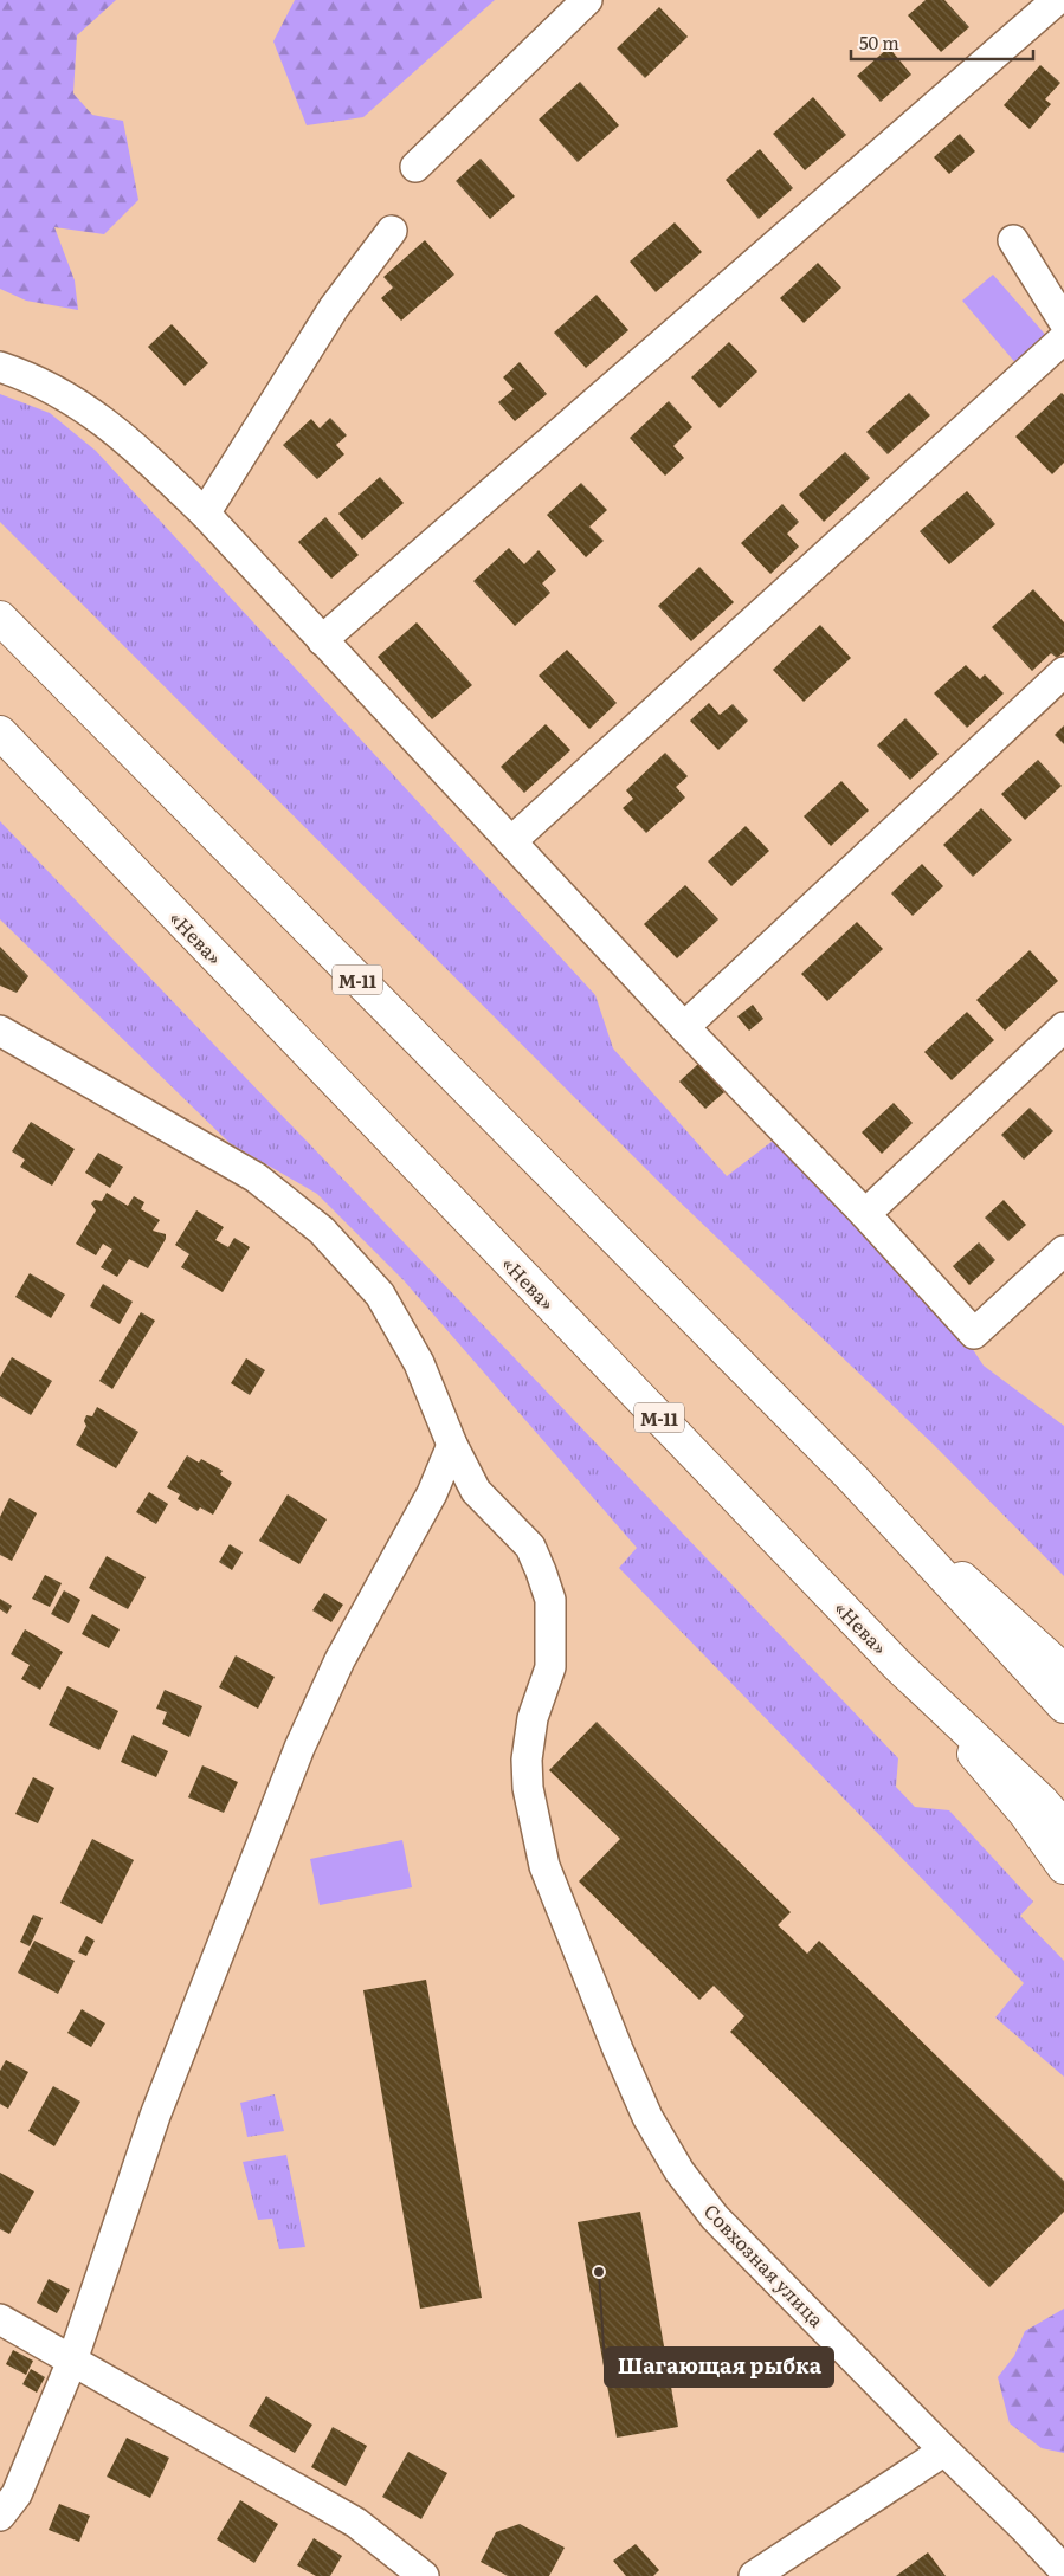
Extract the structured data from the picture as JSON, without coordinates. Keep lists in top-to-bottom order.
{
  "streets": {
    "main road": ["«Нева»", "М-11"],
    "street": ["Совхозная улица"]
  },
  "places": ["Шагающая рыбка"],
  "scale_bar": "50 m"
}
